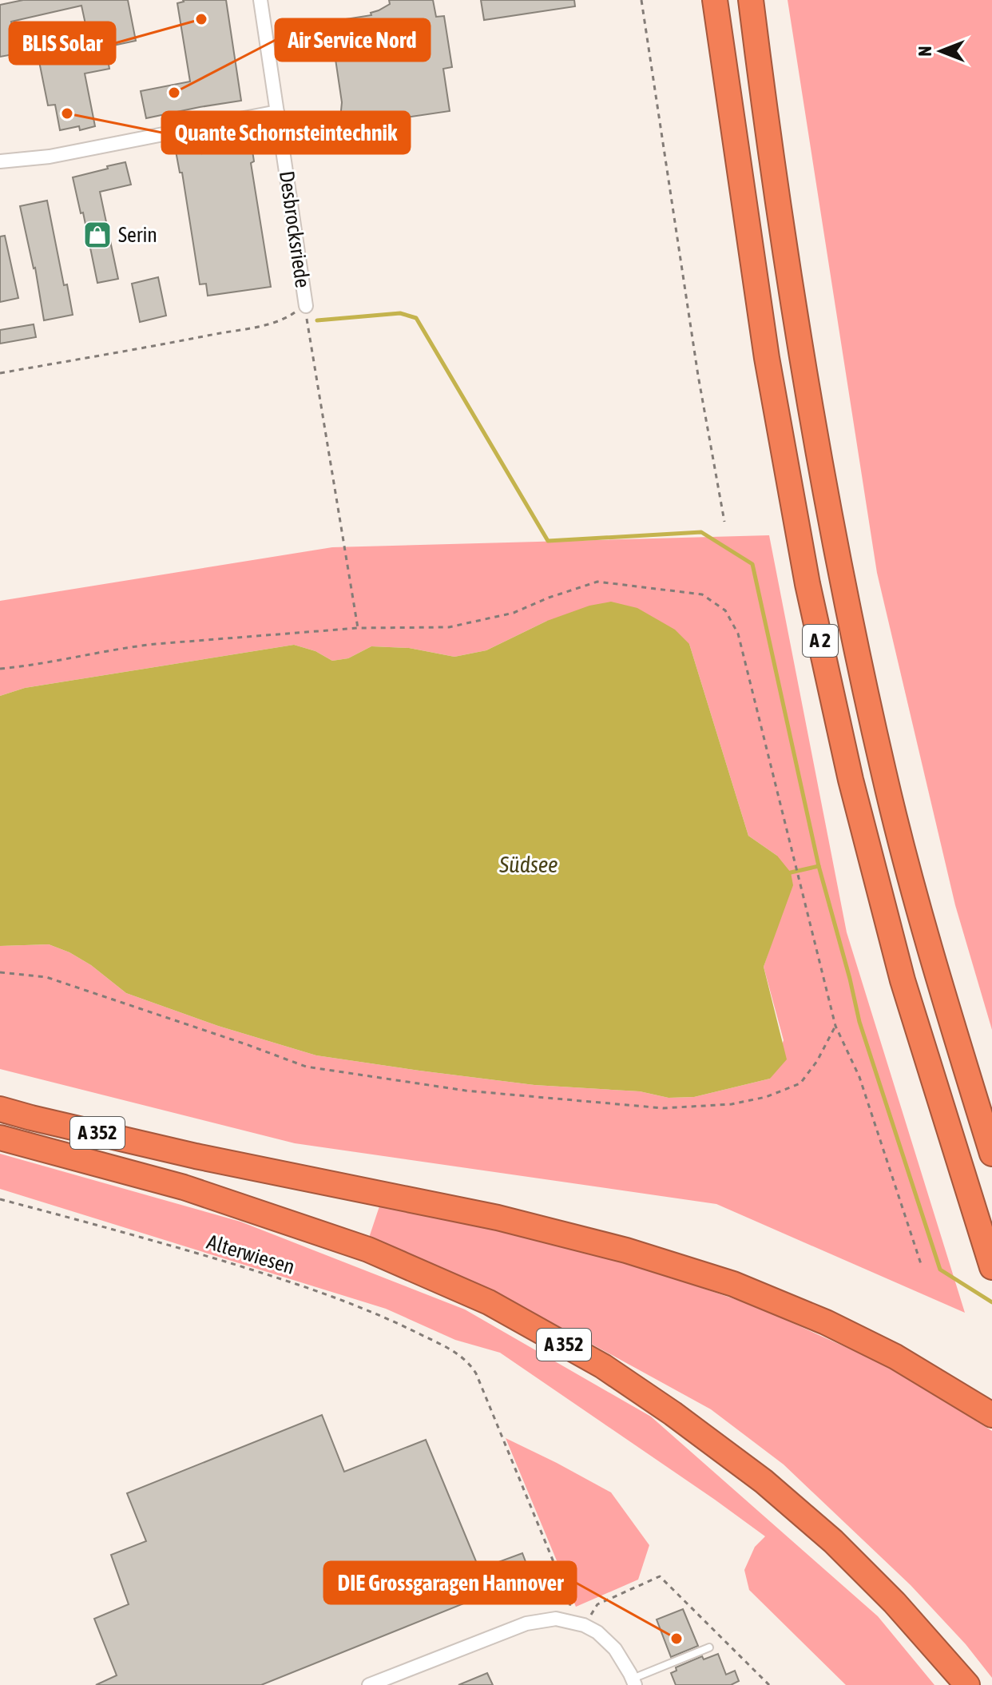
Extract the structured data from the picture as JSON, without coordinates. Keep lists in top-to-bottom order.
{
  "streets": {
    "highway": ["A 2", "A 352"],
    "street": ["Desbrocksriede"],
    "path": ["Alterwiesen"]
  },
  "water": ["Südsee"],
  "places": {
    "other": [
      "BLIS Solar",
      "Air Service Nord",
      "Quante Schornsteintechnik",
      "DIE Grossgaragen Hannover"
    ],
    "shop": ["Serin"]
  },
  "north": "left"
}
